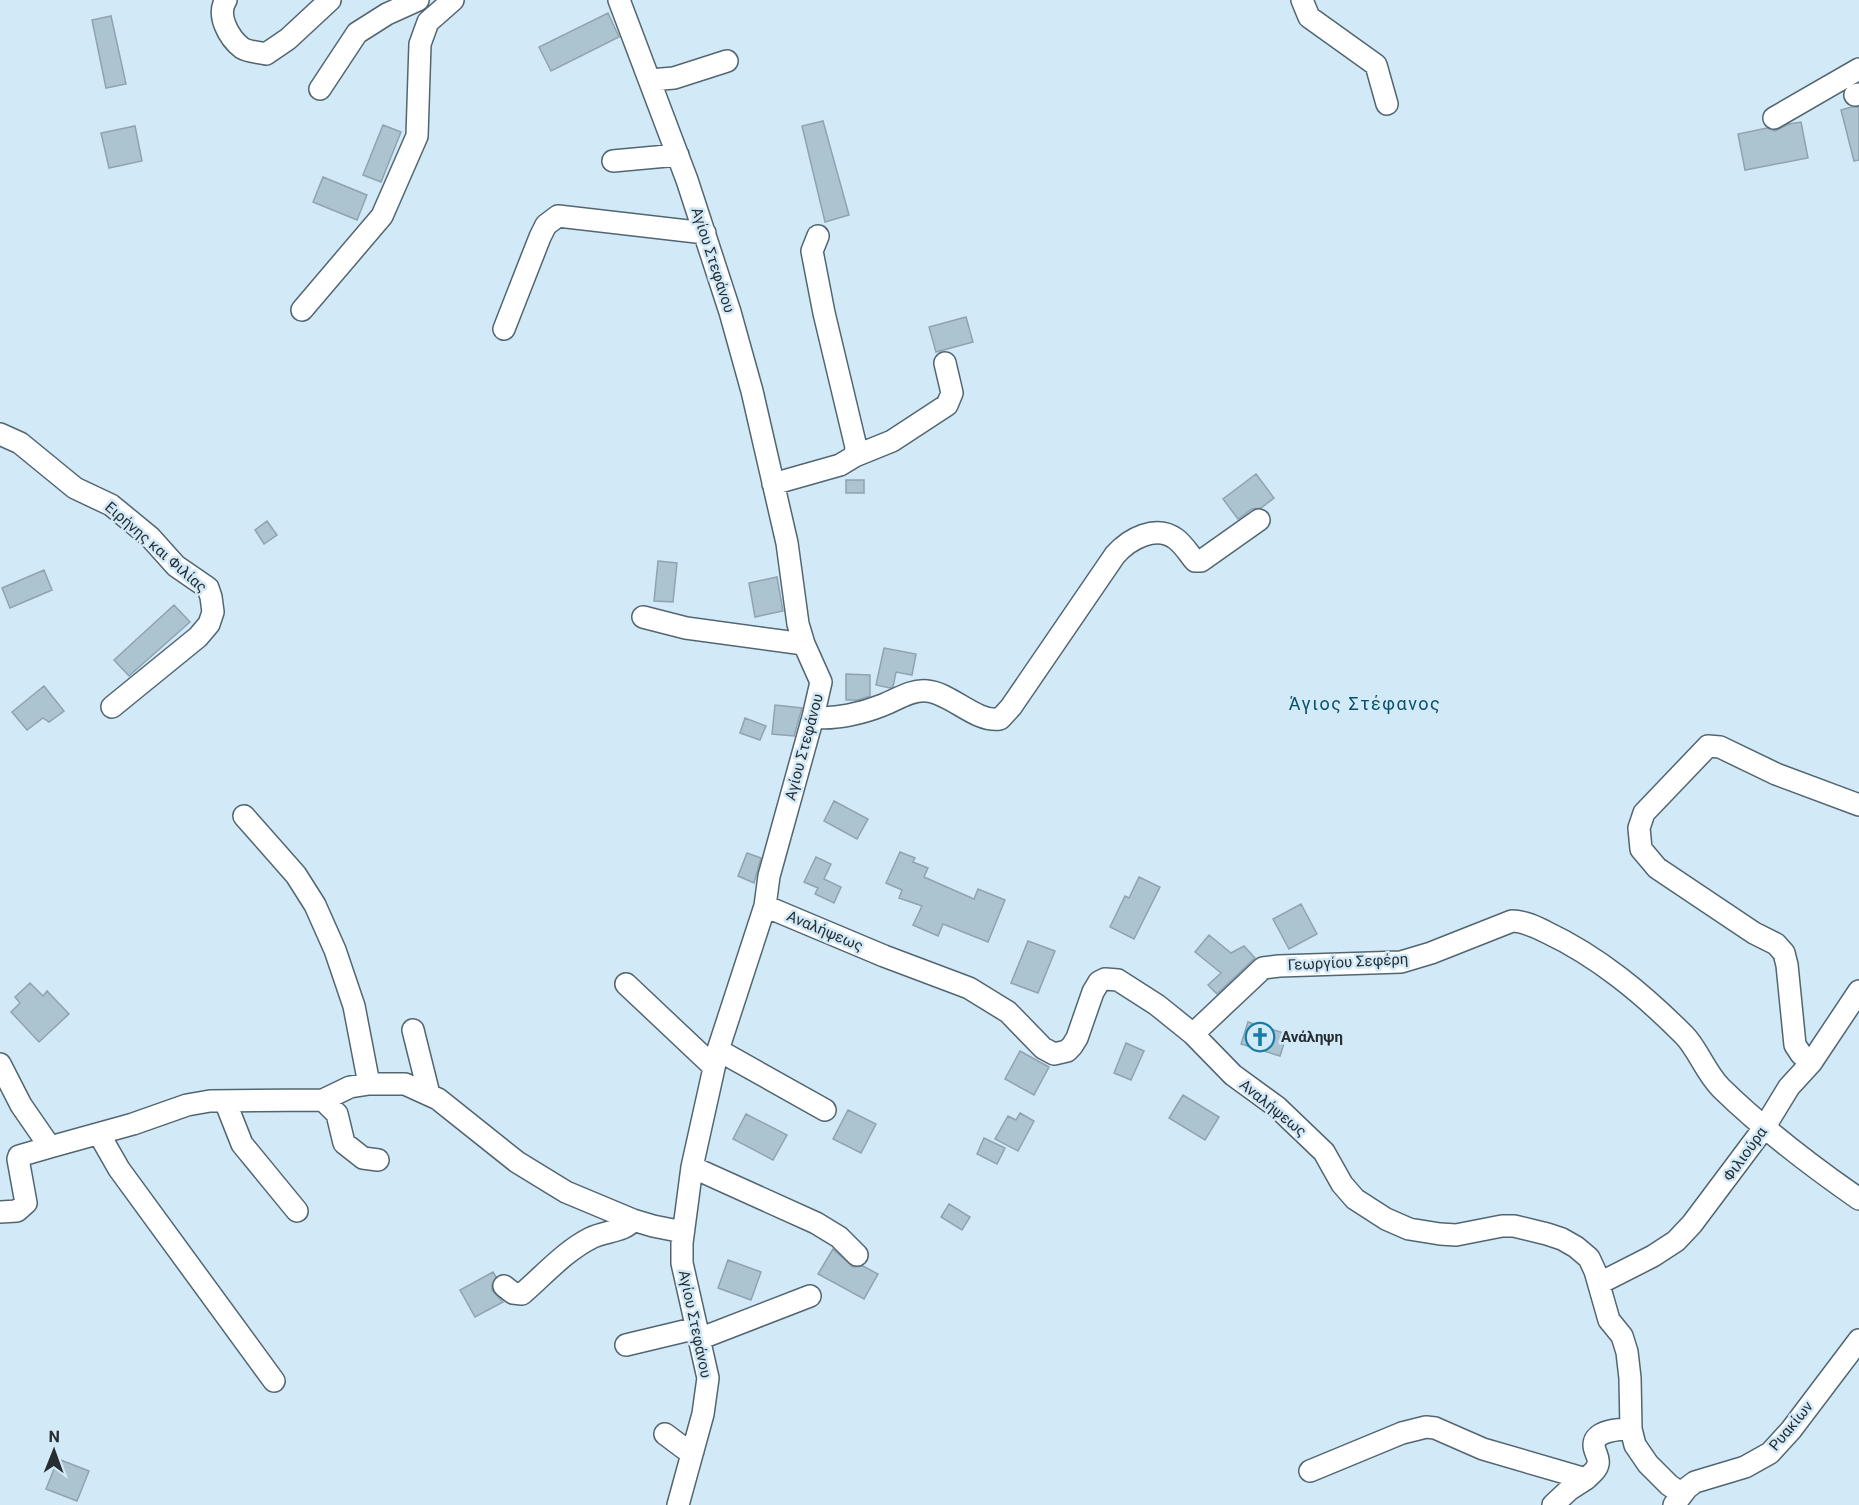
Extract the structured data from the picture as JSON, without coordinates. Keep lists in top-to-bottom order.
{
  "streets": {
    "street": [
      "Αγίου Στεφάνου",
      "Ειρήνης και Φιλίας",
      "Αναλήψεως",
      "Γεωργίου Σεφέρη",
      "Φιλιούρα",
      "Ρυακίων"
    ]
  },
  "crossings": [
    ["Αγίου Στεφάνου", "Αναλήψεως"],
    ["Αναλήψεως", "Γεωργίου Σεφέρη"],
    ["Αναλήψεως", "Φιλιούρα"],
    ["Αναλήψεως", "Ρυακίων"],
    ["Γεωργίου Σεφέρη", "Φιλιούρα"]
  ],
  "districts": ["Άγιος Στέφανος"],
  "places": {
    "church": ["Ανάληψη"]
  },
  "north": "top"
}
